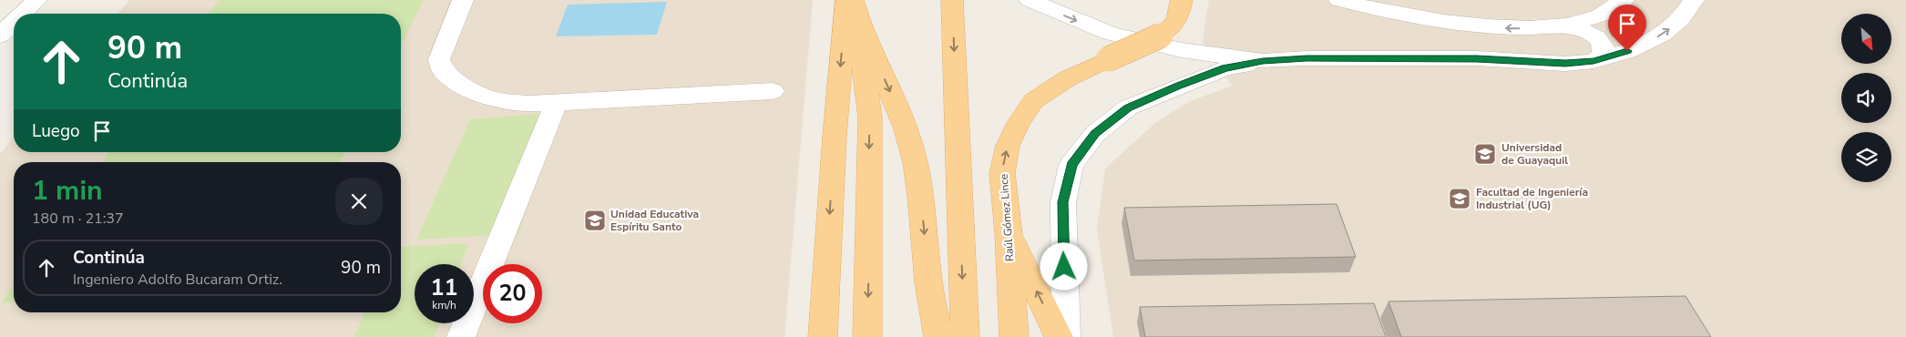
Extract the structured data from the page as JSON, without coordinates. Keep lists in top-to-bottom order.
{
  "streets": {
    "main road": ["Raúl Gómez Lince"]
  },
  "one_way": ["Raúl Gómez Lince"],
  "places": {
    "school or university": ["Universidad de Guayaquil", "Facultad de Ingeniería Industrial (UG)", "Unidad Educativa Espíritu Santo"]
  },
  "north": "bottom right",
  "page": {
    "turn": ["90 m", "Continúa"],
    "then": "Luego",
    "heading": ["1 min", "180 m · 21:37"],
    "list": [
      {
        "name": "Continúa",
        "note": "Ingeniero Adolfo Bucaram Ortiz.",
        "value": "90 m"
      }
    ],
    "speed": "11 km/h",
    "limit": "20"
  }
}
